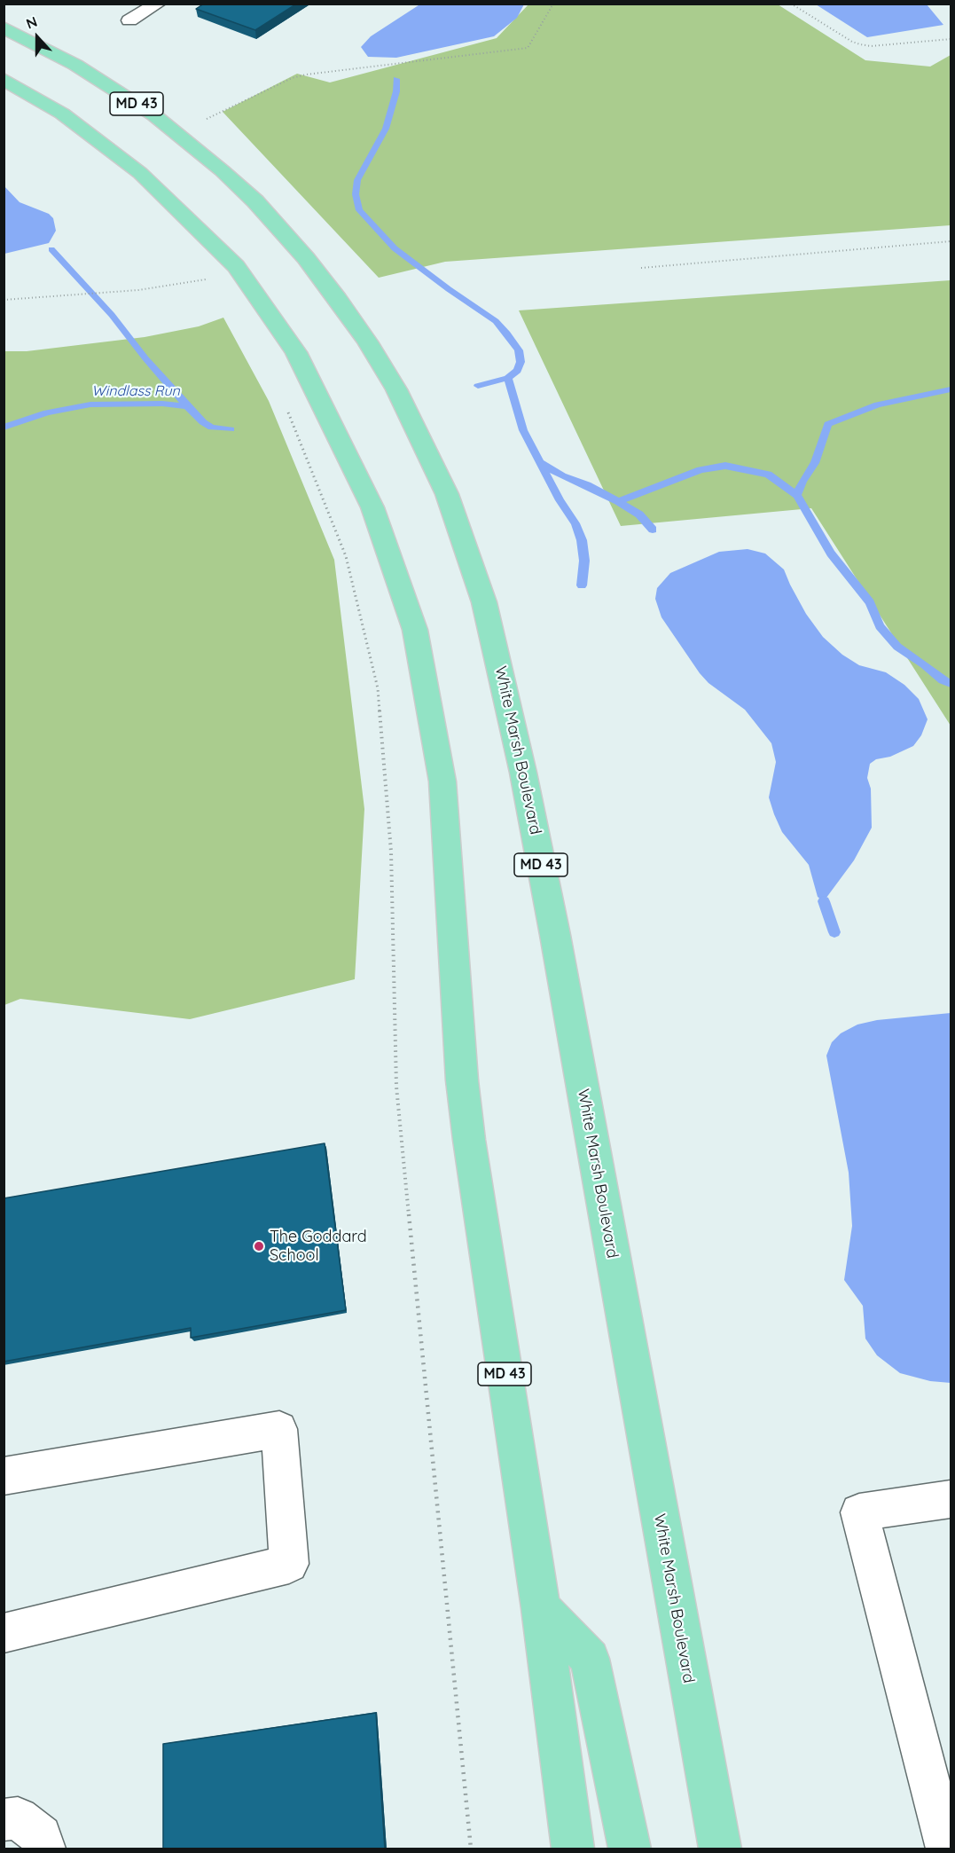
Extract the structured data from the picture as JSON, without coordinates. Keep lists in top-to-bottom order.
{
  "streets": {
    "main road": ["MD 43", "White Marsh Boulevard"]
  },
  "water": ["Windlass Run"],
  "places": ["The Goddard School"],
  "north": "top"
}
